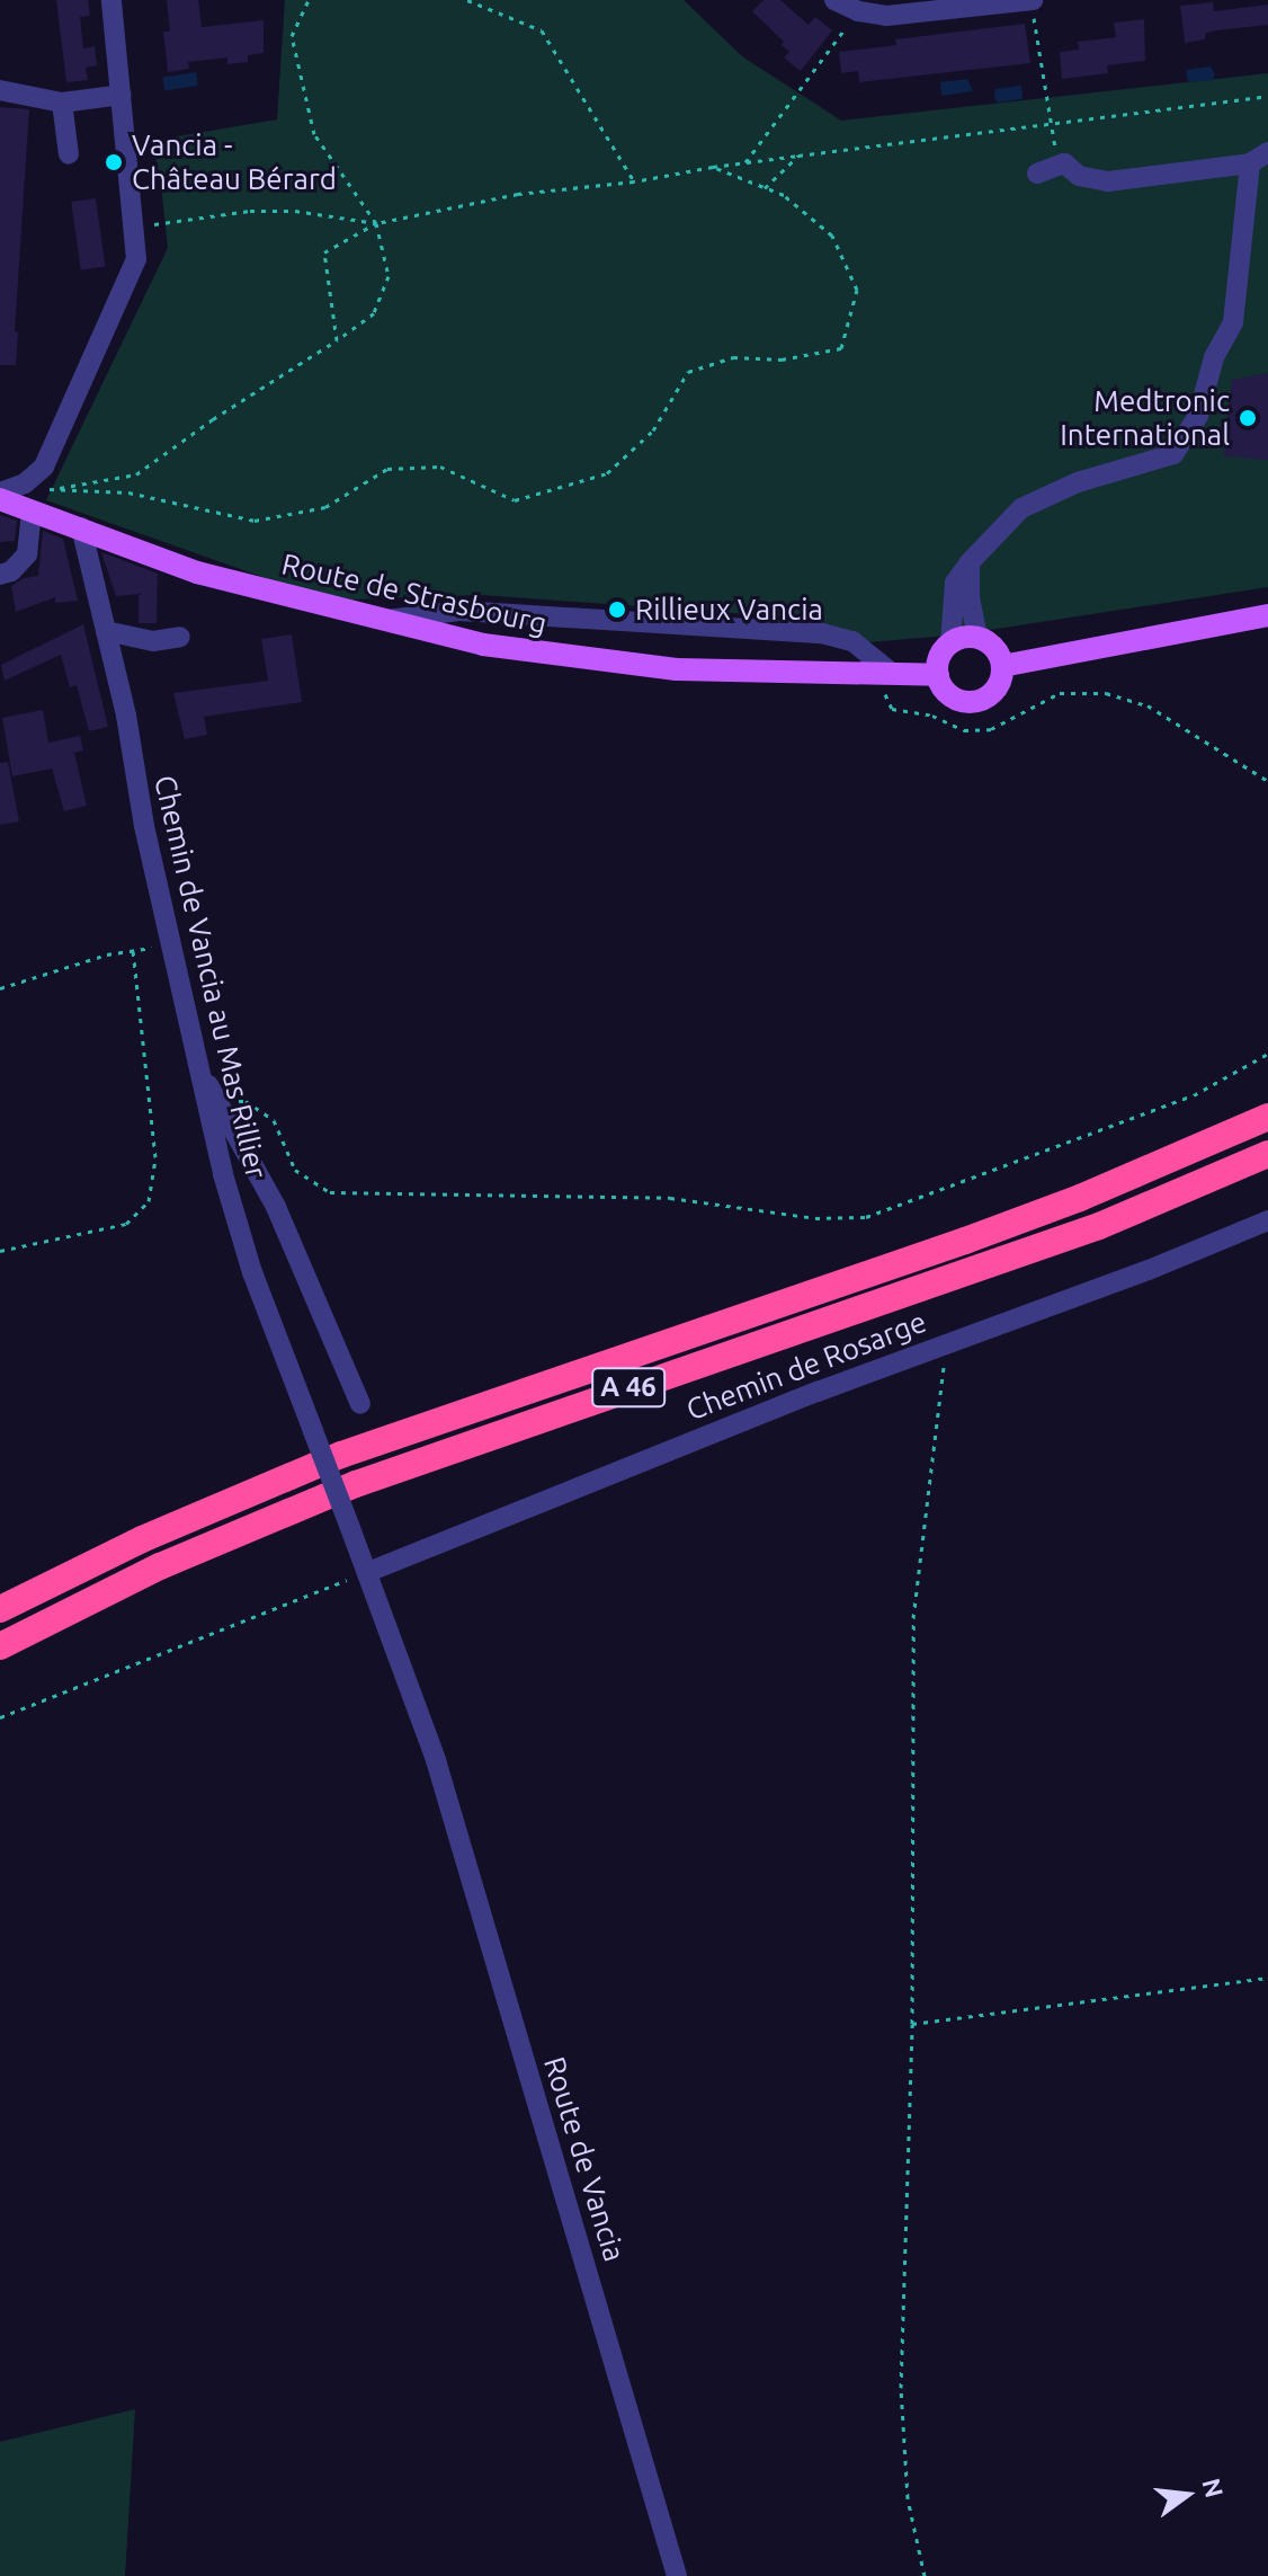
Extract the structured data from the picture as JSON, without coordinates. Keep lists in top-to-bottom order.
{
  "streets": {
    "highway": ["A 46"],
    "main road": ["Route de Strasbourg"],
    "street": ["Chemin de Vancia au Mas Rillier", "Chemin de Rosarge", "Route de Vancia"]
  },
  "crossings": [
    ["Route de Strasbourg", "Chemin de Vancia au Mas Rillier"],
    ["Chemin de Vancia au Mas Rillier", "Chemin de Rosarge"],
    ["Chemin de Vancia au Mas Rillier", "Route de Vancia"],
    ["Chemin de Rosarge", "Route de Vancia"]
  ],
  "places": ["Vancia - Château Bérard", "Medtronic International", "Rillieux Vancia"],
  "north": "right"
}
